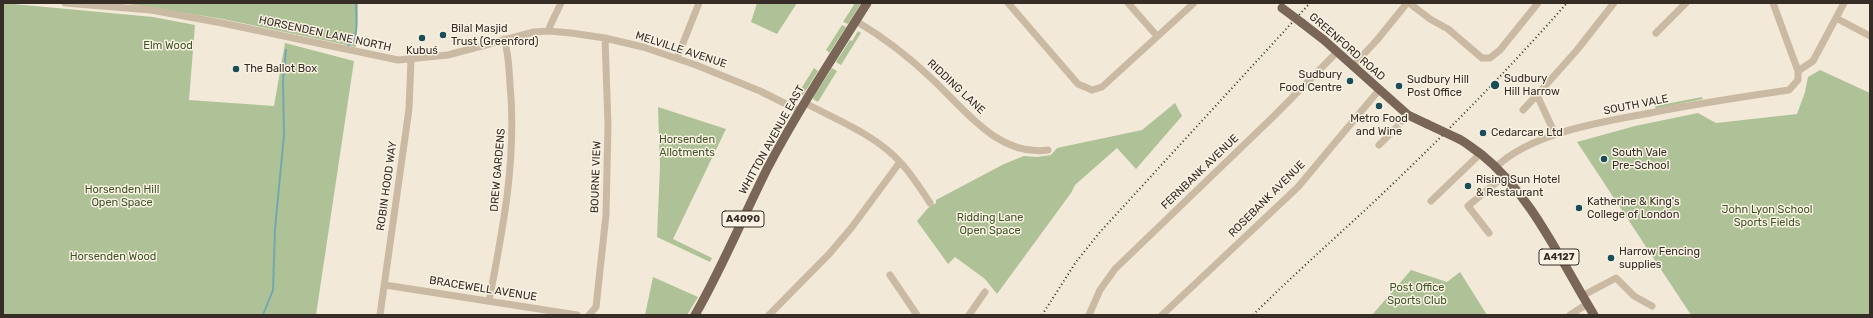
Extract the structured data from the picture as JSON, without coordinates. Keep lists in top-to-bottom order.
{
  "streets": {
    "main road": [
      "GREENFORD ROAD",
      "WHITTON AVENUE EAST",
      "A4090",
      "A4127"
    ],
    "street": [
      "HORSENDEN LANE NORTH",
      "MELVILLE AVENUE",
      "RIDDING LANE",
      "SOUTH VALE",
      "DREW GARDENS",
      "FERNBANK AVENUE",
      "BOURNE VIEW",
      "ROBIN HOOD WAY",
      "ROSEBANK AVENUE",
      "BRACEWELL AVENUE"
    ]
  },
  "crossings": [
    ["HORSENDEN LANE NORTH", "MELVILLE AVENUE"],
    ["HORSENDEN LANE NORTH", "DREW GARDENS"],
    ["HORSENDEN LANE NORTH", "ROBIN HOOD WAY"],
    ["GREENFORD ROAD", "SOUTH VALE"],
    ["GREENFORD ROAD", "FERNBANK AVENUE"],
    ["GREENFORD ROAD", "ROSEBANK AVENUE"],
    ["MELVILLE AVENUE", "WHITTON AVENUE EAST"],
    ["MELVILLE AVENUE", "BOURNE VIEW"],
    ["RIDDING LANE", "WHITTON AVENUE EAST"],
    ["DREW GARDENS", "BRACEWELL AVENUE"],
    ["ROBIN HOOD WAY", "BRACEWELL AVENUE"]
  ],
  "parks": [
    "Elm Wood",
    "Horsenden Allotments",
    "Horsenden Hill Open Space",
    "John Lyon School Sports Fields",
    "Ridding Lane Open Space",
    "Horsenden Wood",
    "Post Office Sports Club"
  ],
  "places": [
    "Bilal Masjid Trust (Greenford)",
    "Kubuś",
    "The Ballot Box",
    "Sudbury Food Centre",
    "Sudbury Hill Harrow",
    "Sudbury Hill Post Office",
    "Metro Food and Wine",
    "Cedarcare Ltd",
    "South Vale Pre-School",
    "Rising Sun Hotel & Restaurant",
    "Katherine & King's College of London",
    "Harrow Fencing supplies"
  ]
}
